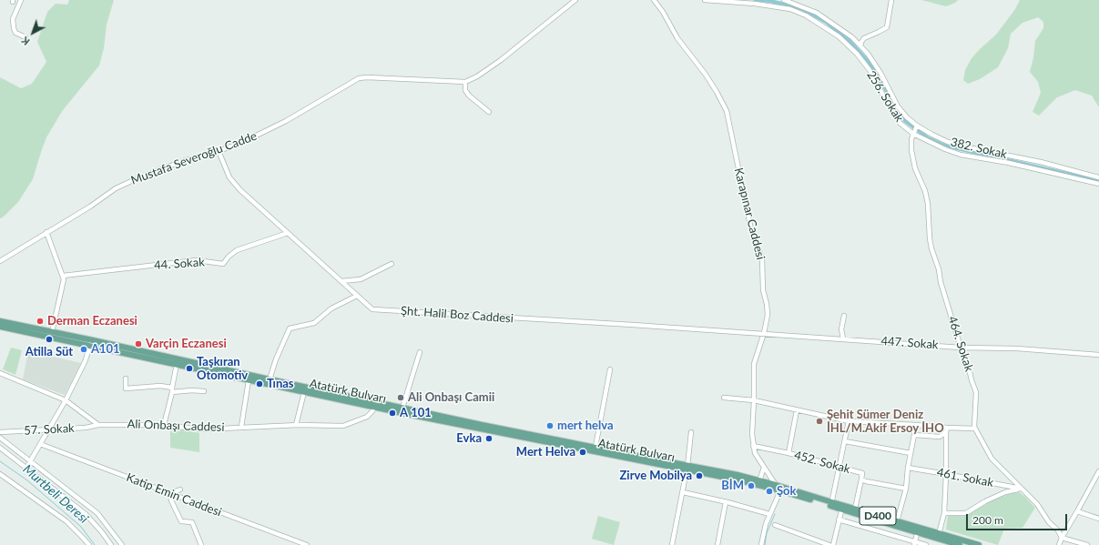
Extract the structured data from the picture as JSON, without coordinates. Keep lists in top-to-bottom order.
{
  "streets": {
    "main road": ["Atatürk Bulvarı", "D400"],
    "street": [
      "256. Sokak",
      "382. Sokak",
      "Mustafa Severoğlu Cadde",
      "Karapınar Caddesi",
      "44. Sokak",
      "Şht. Halil Boz Caddesi",
      "447. Sokak",
      "464. Sokak",
      "Ali Onbaşı Caddesi",
      "57. Sokak",
      "452. Sokak",
      "461. Sokak",
      "Katip Emin Caddesi"
    ]
  },
  "crossings": [
    ["256. Sokak", "464. Sokak"],
    ["382. Sokak", "464. Sokak"],
    ["Mustafa Severoğlu Cadde", "Şht. Halil Boz Caddesi"],
    ["Karapınar Caddesi", "Şht. Halil Boz Caddesi"],
    ["Karapınar Caddesi", "447. Sokak"],
    ["Karapınar Caddesi", "Atatürk Bulvarı"],
    ["Karapınar Caddesi", "452. Sokak"],
    ["Karapınar Caddesi", "D400"],
    ["44. Sokak", "Şht. Halil Boz Caddesi"],
    ["Şht. Halil Boz Caddesi", "447. Sokak"],
    ["447. Sokak", "464. Sokak"],
    ["464. Sokak", "461. Sokak"],
    ["Atatürk Bulvarı", "Ali Onbaşı Caddesi"],
    ["Atatürk Bulvarı", "D400"],
    ["Ali Onbaşı Caddesi", "57. Sokak"]
  ],
  "water": ["Murtbeli Deresi"],
  "places": [
    "Derman Eczanesi",
    "Atilla Süt",
    "Varçin Eczanesi",
    "A101",
    "Taşkıran Otomotiv",
    "Tınas",
    "Ali Onbaşı Camii",
    "A 101",
    "Şehit Sümer Deniz İHL/M.Akif Ersoy İHO",
    "mert helva",
    "Evka",
    "Mert Helva",
    "Zirve Mobilya",
    "BİM",
    "Şok"
  ],
  "scale_bar": "200 m",
  "north": "bottom left"
}
